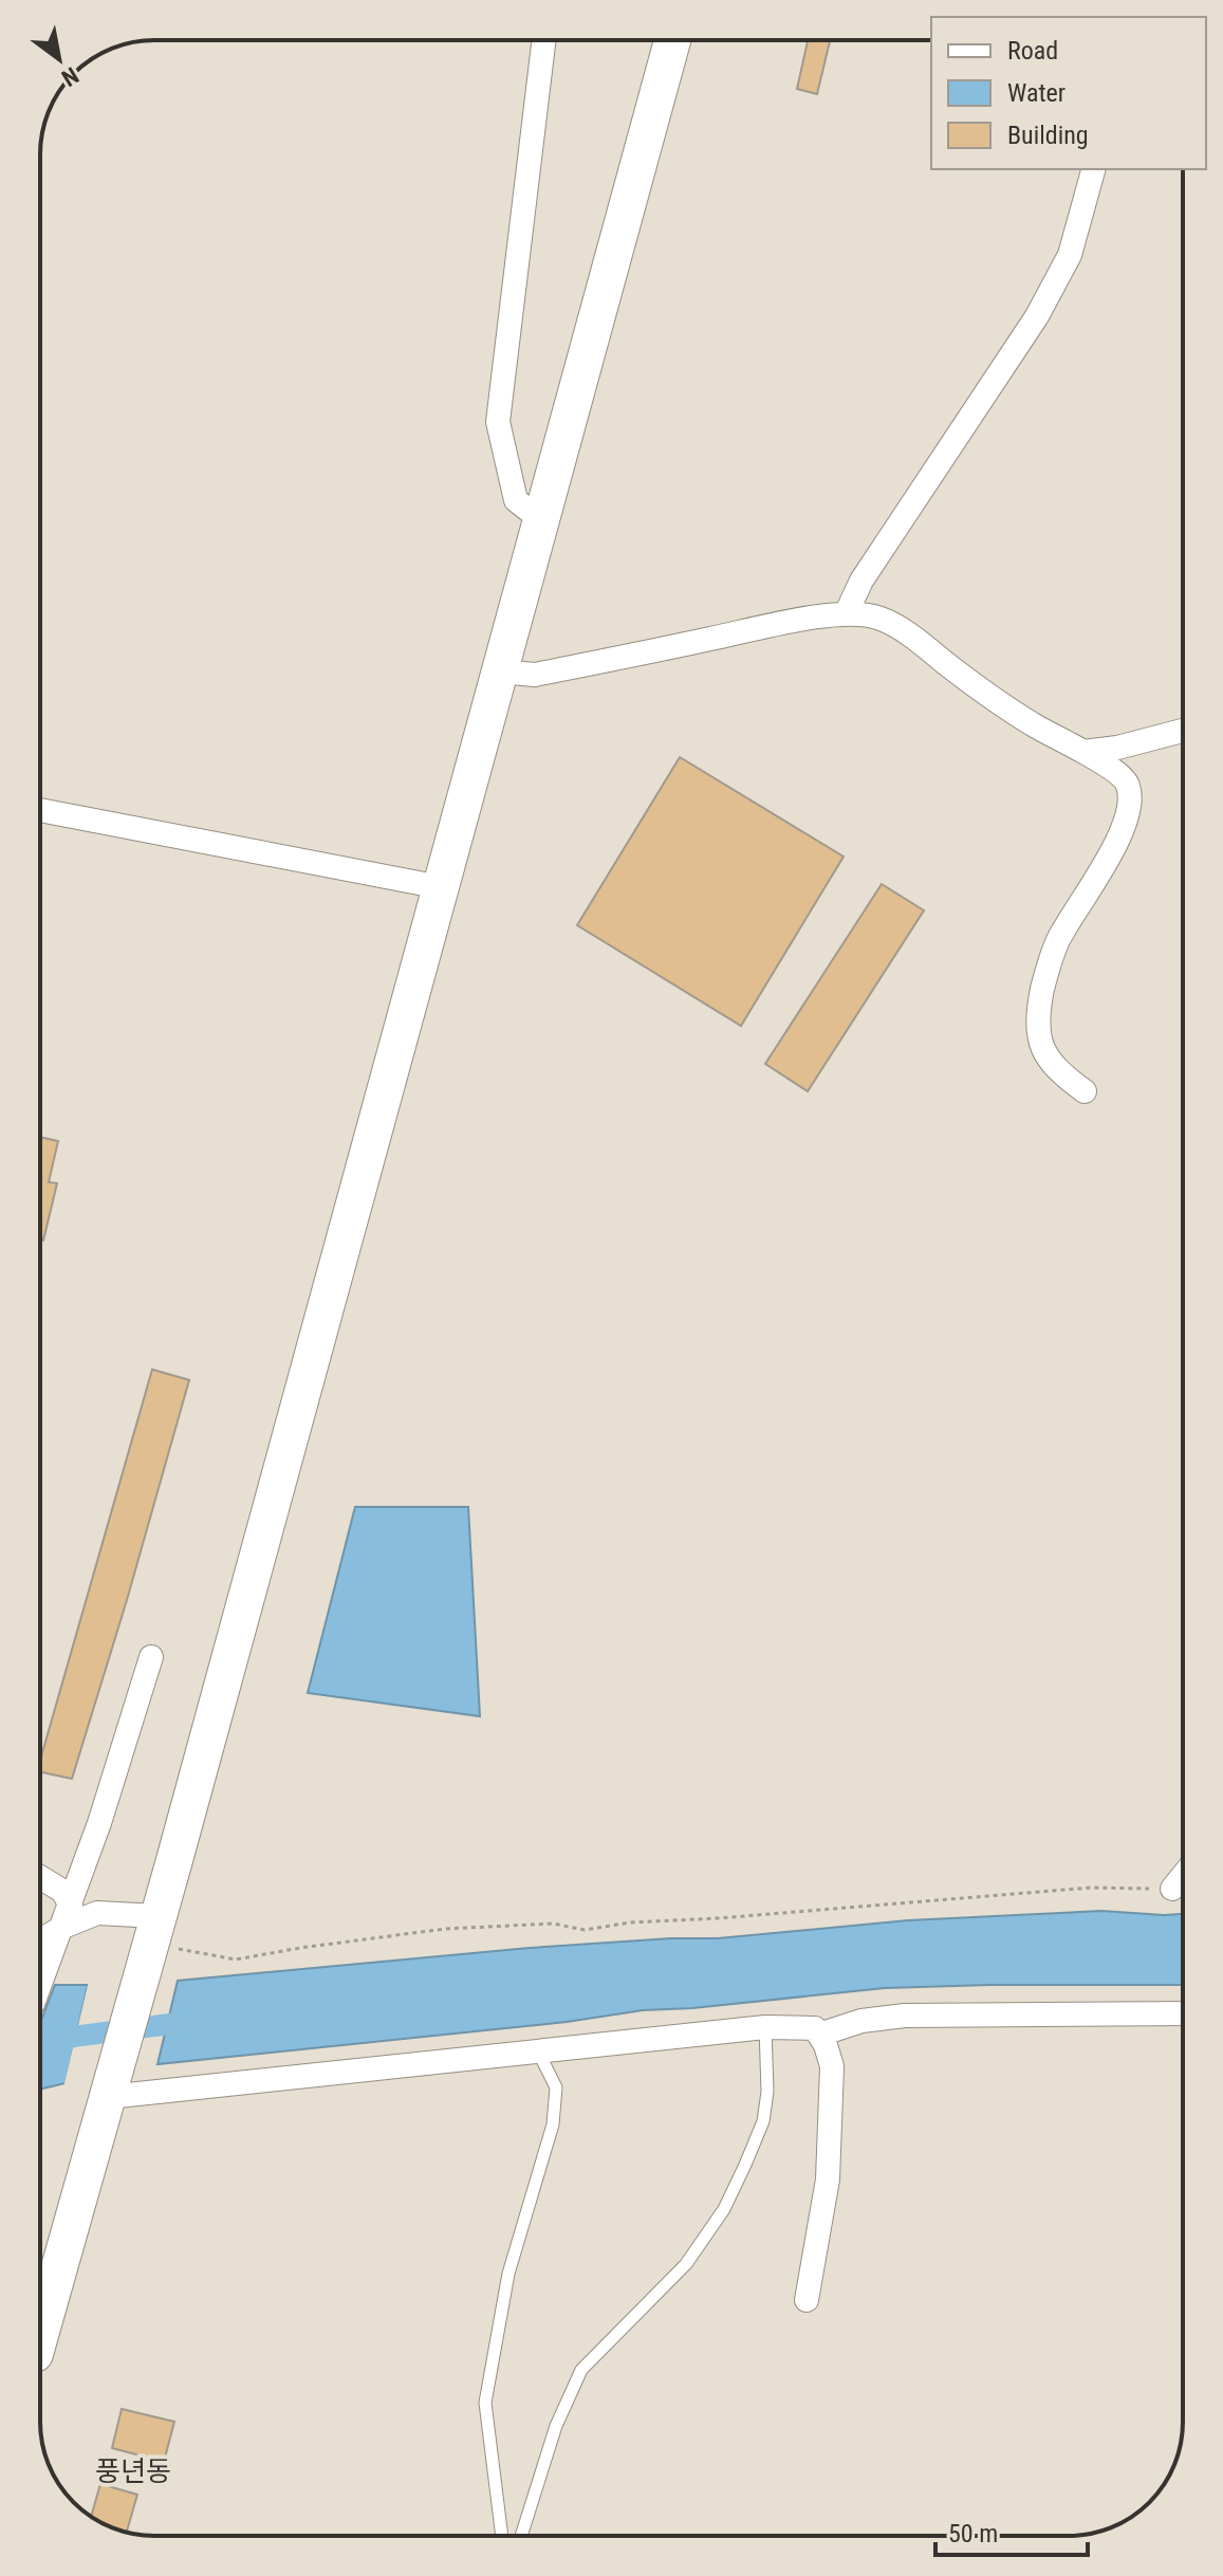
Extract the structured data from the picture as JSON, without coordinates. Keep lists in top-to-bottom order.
{
  "districts": ["풍년동"],
  "legend": ["Road", "Water", "Building"],
  "scale_bar": "50 m",
  "north": "bottom right"
}
